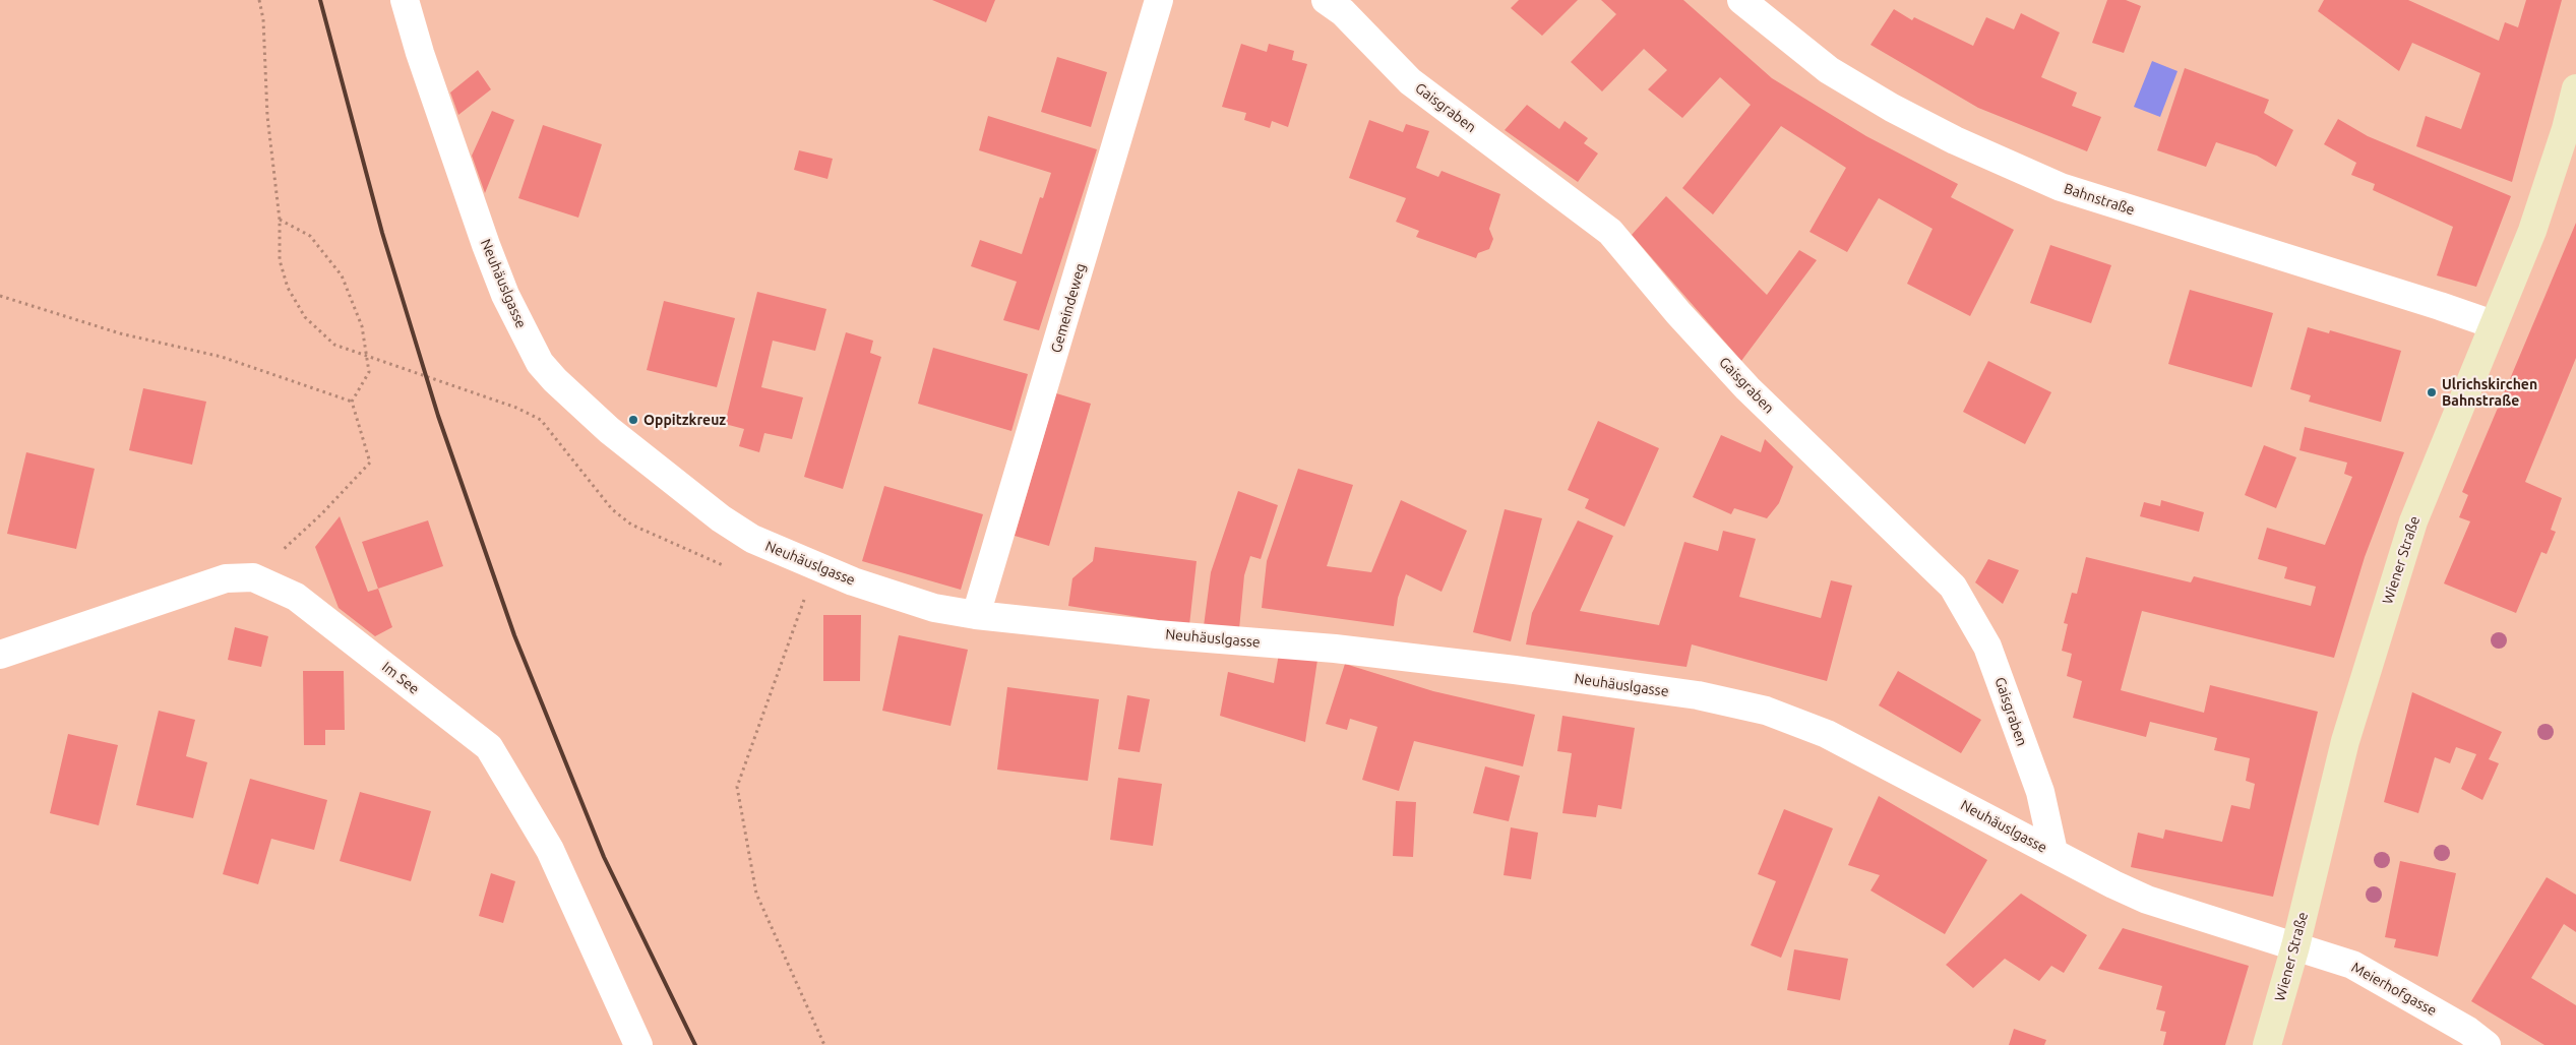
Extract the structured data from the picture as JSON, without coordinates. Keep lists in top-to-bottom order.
{
  "streets": {
    "street": [
      "Gaisgraben",
      "Bahnstraße",
      "Neuhäuslgasse",
      "Gemeindeweg",
      "Wiener Straße",
      "Im See",
      "Meierhofgasse"
    ]
  },
  "crossings": [
    ["Gaisgraben", "Neuhäuslgasse"],
    ["Bahnstraße", "Wiener Straße"],
    ["Neuhäuslgasse", "Gemeindeweg"],
    ["Neuhäuslgasse", "Wiener Straße"],
    ["Neuhäuslgasse", "Meierhofgasse"],
    ["Wiener Straße", "Meierhofgasse"]
  ],
  "places": ["Ulrichskirchen Bahnstraße", "Oppitzkreuz"]
}
